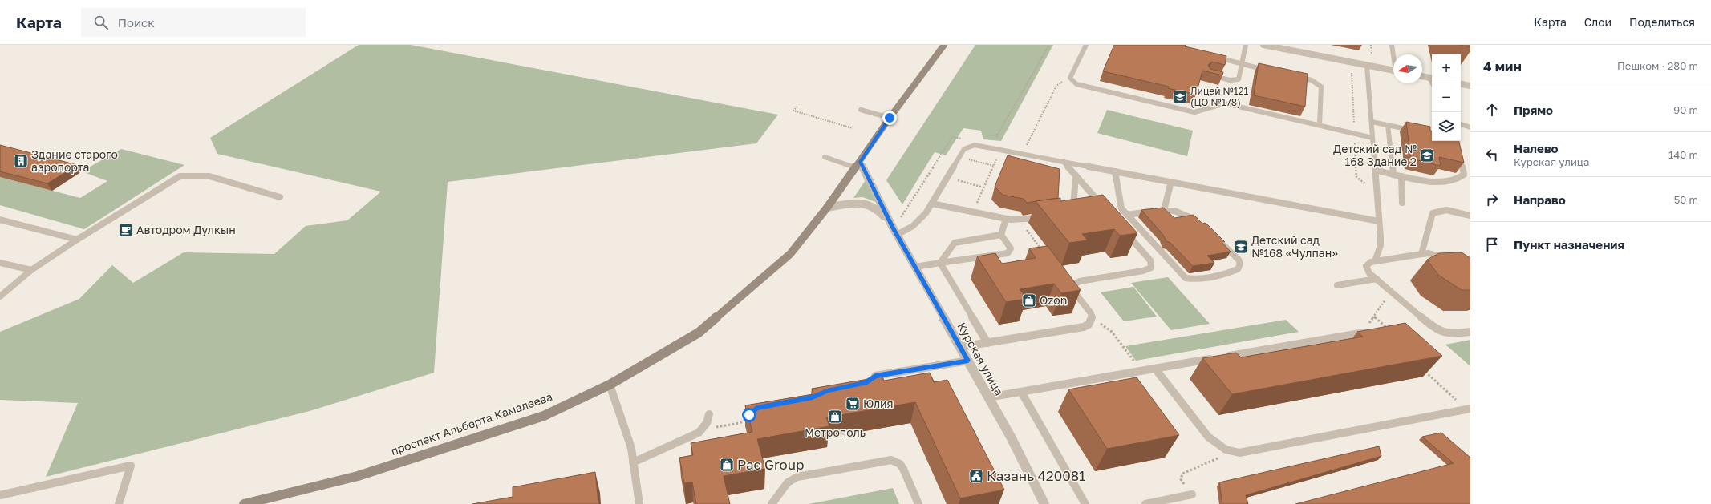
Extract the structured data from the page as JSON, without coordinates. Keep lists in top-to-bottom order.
{
  "streets": {
    "main road": ["проспект Альберта Камалеева"],
    "street": ["Курская улица"]
  },
  "crossings": [
    ["Курская улица", "проспект Альберта Камалеева"]
  ],
  "places": {
    "school or university": ["Лицей №121 (ЦО №178)", "Детский сад № 168 Здание 2", "Детский сад №168 «Чулпан»"],
    "building": ["Здание старого аэропорта"],
    "cafe": ["Автодром Дулкын"],
    "shop": ["Ozon", "Метрополь", "Pac Group"],
    "supermarket": ["Юлия"],
    "public building": ["Казань 420081"]
  },
  "north": "left",
  "page": {
    "header": "Карта",
    "search": "Поиск",
    "nav": ["Карта", "Слои", "Поделиться"],
    "heading": ["4 мин", "Пешком · 280 m"],
    "map_buttons": ["+", "−"],
    "list": [
      ["Прямо", "90 m"],
      ["Налево", "Курская улица", "140 m"],
      ["Направо", "50 m"],
      "Пункт назначения"
    ]
  }
}
